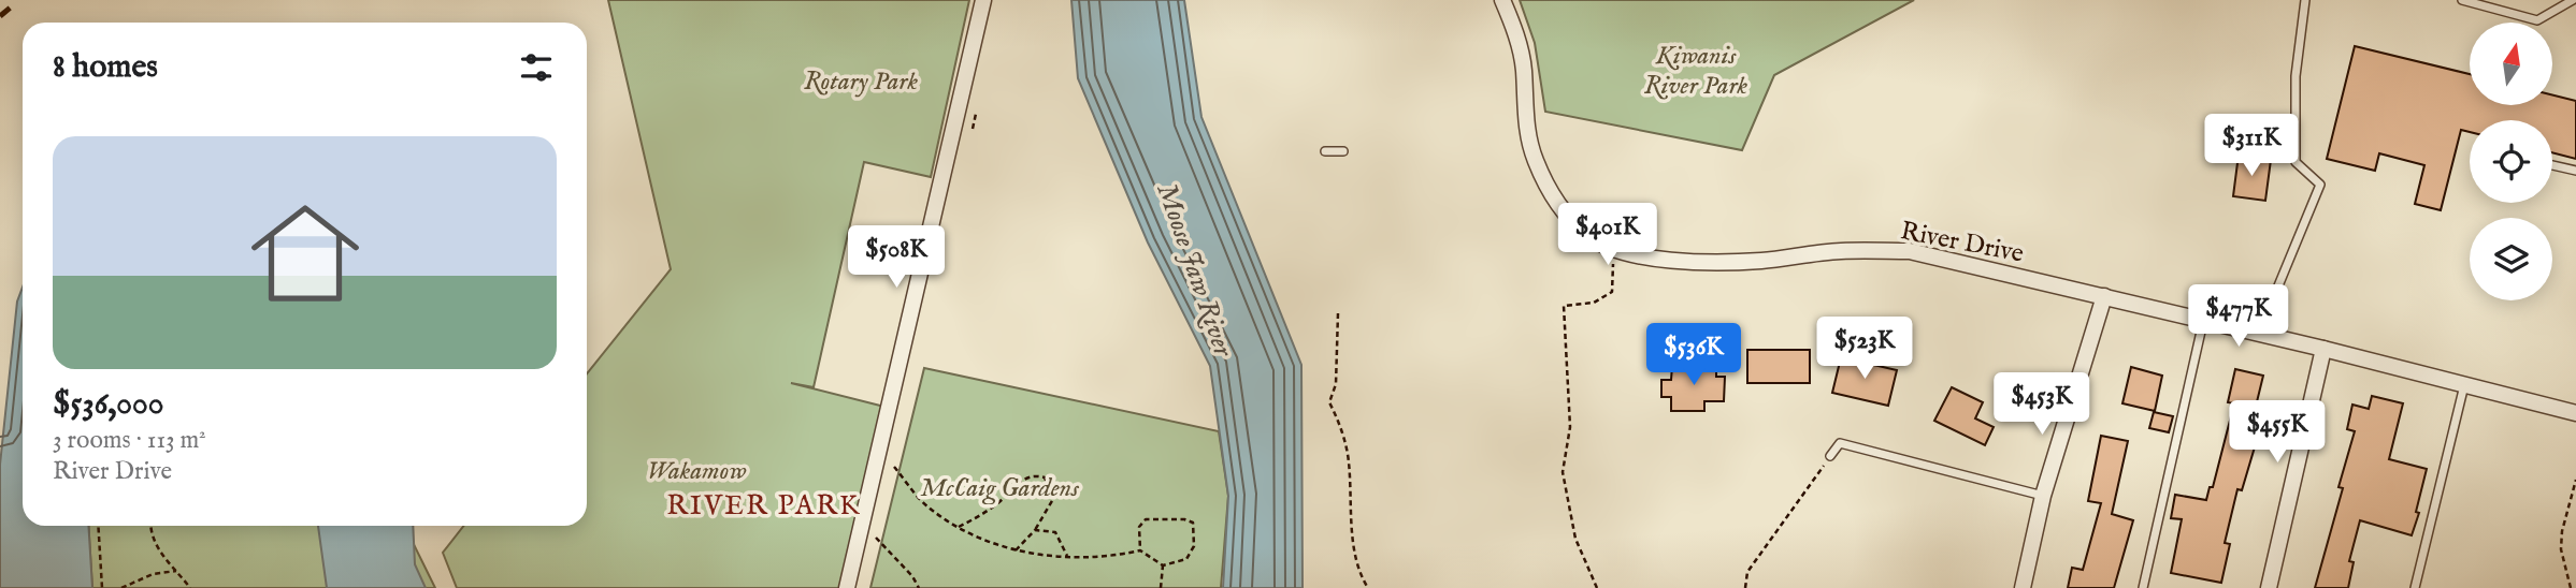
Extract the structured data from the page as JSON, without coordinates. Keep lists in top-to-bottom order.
{
  "streets": {
    "street": ["River Drive"]
  },
  "districts": ["RIVER PARK"],
  "water": ["Moose Jaw River"],
  "parks": [
    "Kiwanis River Park",
    "Rotary Park",
    "Wakamow",
    "McCaig Gardens"
  ],
  "north": "top",
  "page": {
    "heading": "8 homes",
    "list": [
      {
        "name": "$536,000",
        "note": "3 rooms · 113 m² · River Drive"
      }
    ],
    "price": [
      "$311K",
      "$401K",
      "$508K",
      "$477K",
      "$523K",
      "$536K",
      "$453K",
      "$455K"
    ]
  }
}
